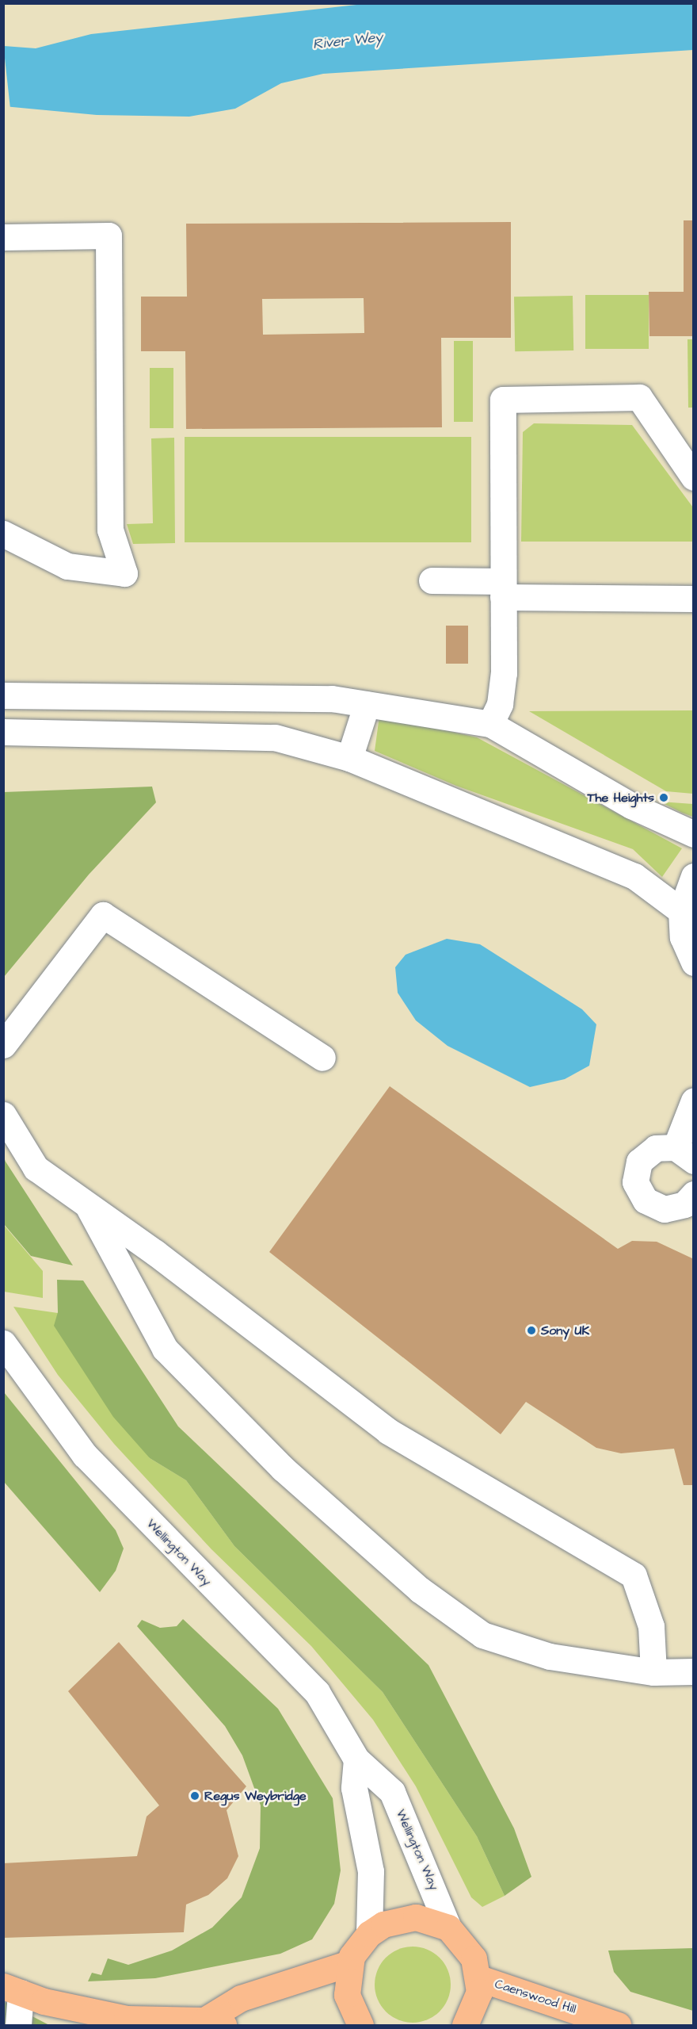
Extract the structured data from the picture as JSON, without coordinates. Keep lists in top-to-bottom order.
{
  "streets": {
    "main road": ["Caenswood Hill"],
    "street": ["Wellington Way"]
  },
  "water": ["River Wey"],
  "places": ["The Heights", "Sony UK", "Regus Weybridge"]
}
